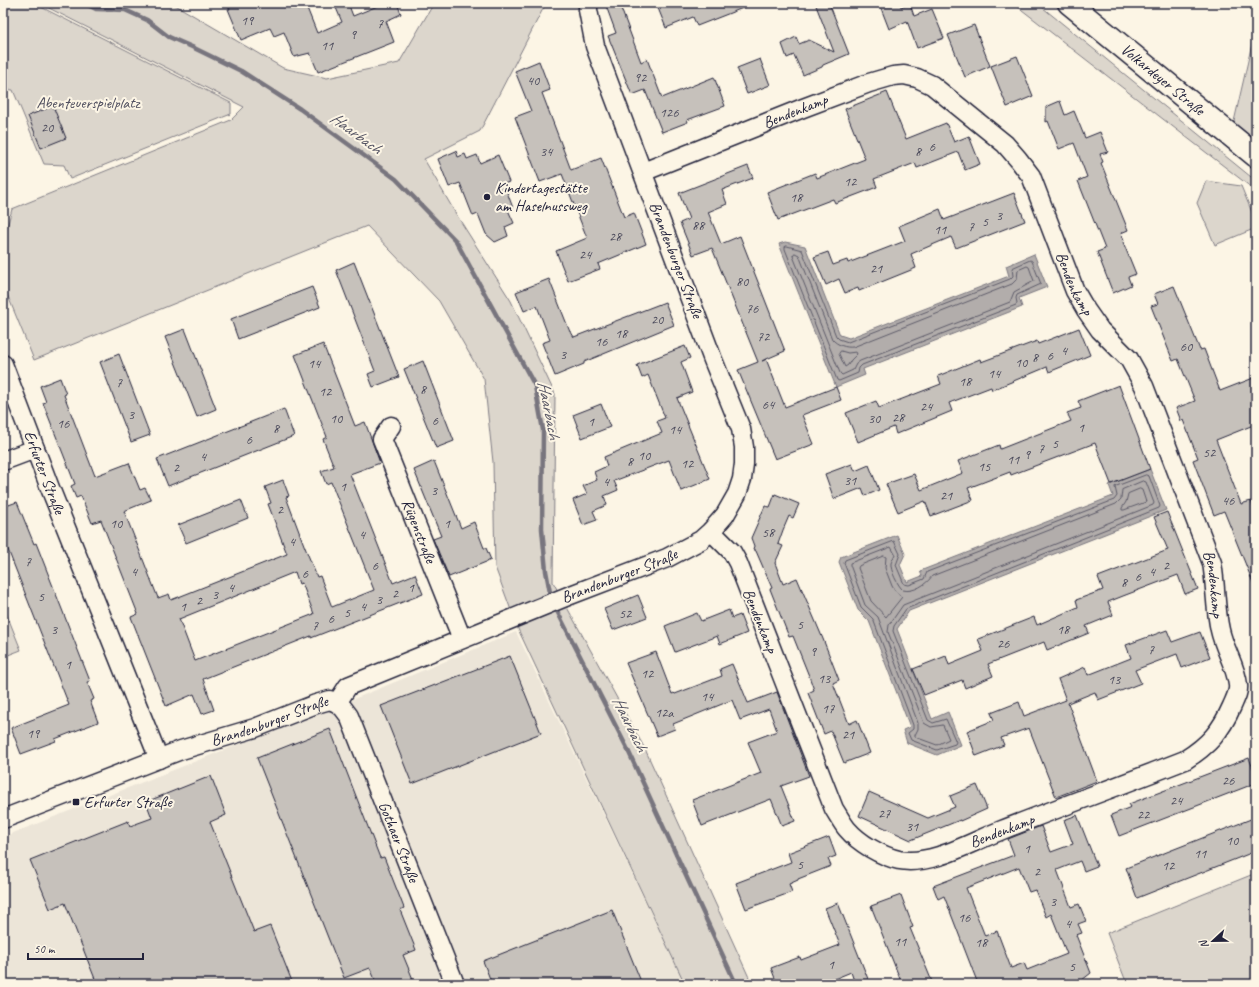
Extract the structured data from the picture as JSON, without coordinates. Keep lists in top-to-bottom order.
{
  "streets": {
    "main road": ["Volkardeyer Straße"],
    "street": [
      "Bendenkamp",
      "Brandenburger Straße",
      "Erfurter Straße",
      "Rügenstraße",
      "Gothaer Straße"
    ]
  },
  "crossings": [
    ["Bendenkamp", "Brandenburger Straße"],
    ["Brandenburger Straße", "Erfurter Straße"],
    ["Brandenburger Straße", "Rügenstraße"],
    ["Brandenburger Straße", "Gothaer Straße"]
  ],
  "water": ["Haarbach"],
  "parks": ["Abenteuerspielplatz"],
  "places": {
    "other": ["Kindertagestätte am Haselnussweg"],
    "transit": ["Erfurter Straße"]
  },
  "house_numbers": [
    "19",
    "7",
    "9",
    "11",
    "92",
    "40",
    "126",
    "20",
    "6",
    "34",
    "8",
    "12",
    "18",
    "3",
    "5",
    "88",
    "7",
    "11",
    "28",
    "24",
    "21",
    "80",
    "76",
    "20",
    "18",
    "72",
    "16",
    "60",
    "4",
    "3",
    "6",
    "8",
    "10",
    "14",
    "14",
    "18",
    "7",
    "8",
    "12",
    "64",
    "24",
    "3",
    "28",
    "10",
    "30",
    "6",
    "1",
    "16",
    "1",
    "8",
    "14",
    "6",
    "5",
    "7",
    "52",
    "9",
    "10",
    "4",
    "11",
    "8",
    "12",
    "15",
    "2",
    "31",
    "4",
    "1",
    "3",
    "21",
    "46",
    "2",
    "10",
    "1",
    "58",
    "4",
    "4",
    "7",
    "6",
    "2",
    "4",
    "4",
    "6",
    "6",
    "8",
    "4",
    "1",
    "2",
    "3",
    "5",
    "3",
    "2",
    "1",
    "4",
    "5",
    "52",
    "6",
    "5",
    "7",
    "3",
    "18",
    "26",
    "7",
    "9",
    "1",
    "12",
    "13",
    "13",
    "14",
    "17",
    "12a",
    "19",
    "21",
    "26",
    "24",
    "27",
    "22",
    "31",
    "10",
    "1",
    "11",
    "5",
    "12",
    "2",
    "3",
    "16",
    "4",
    "11",
    "18",
    "1",
    "5"
  ],
  "scale_bar": "50 m",
  "north": "left"
}
